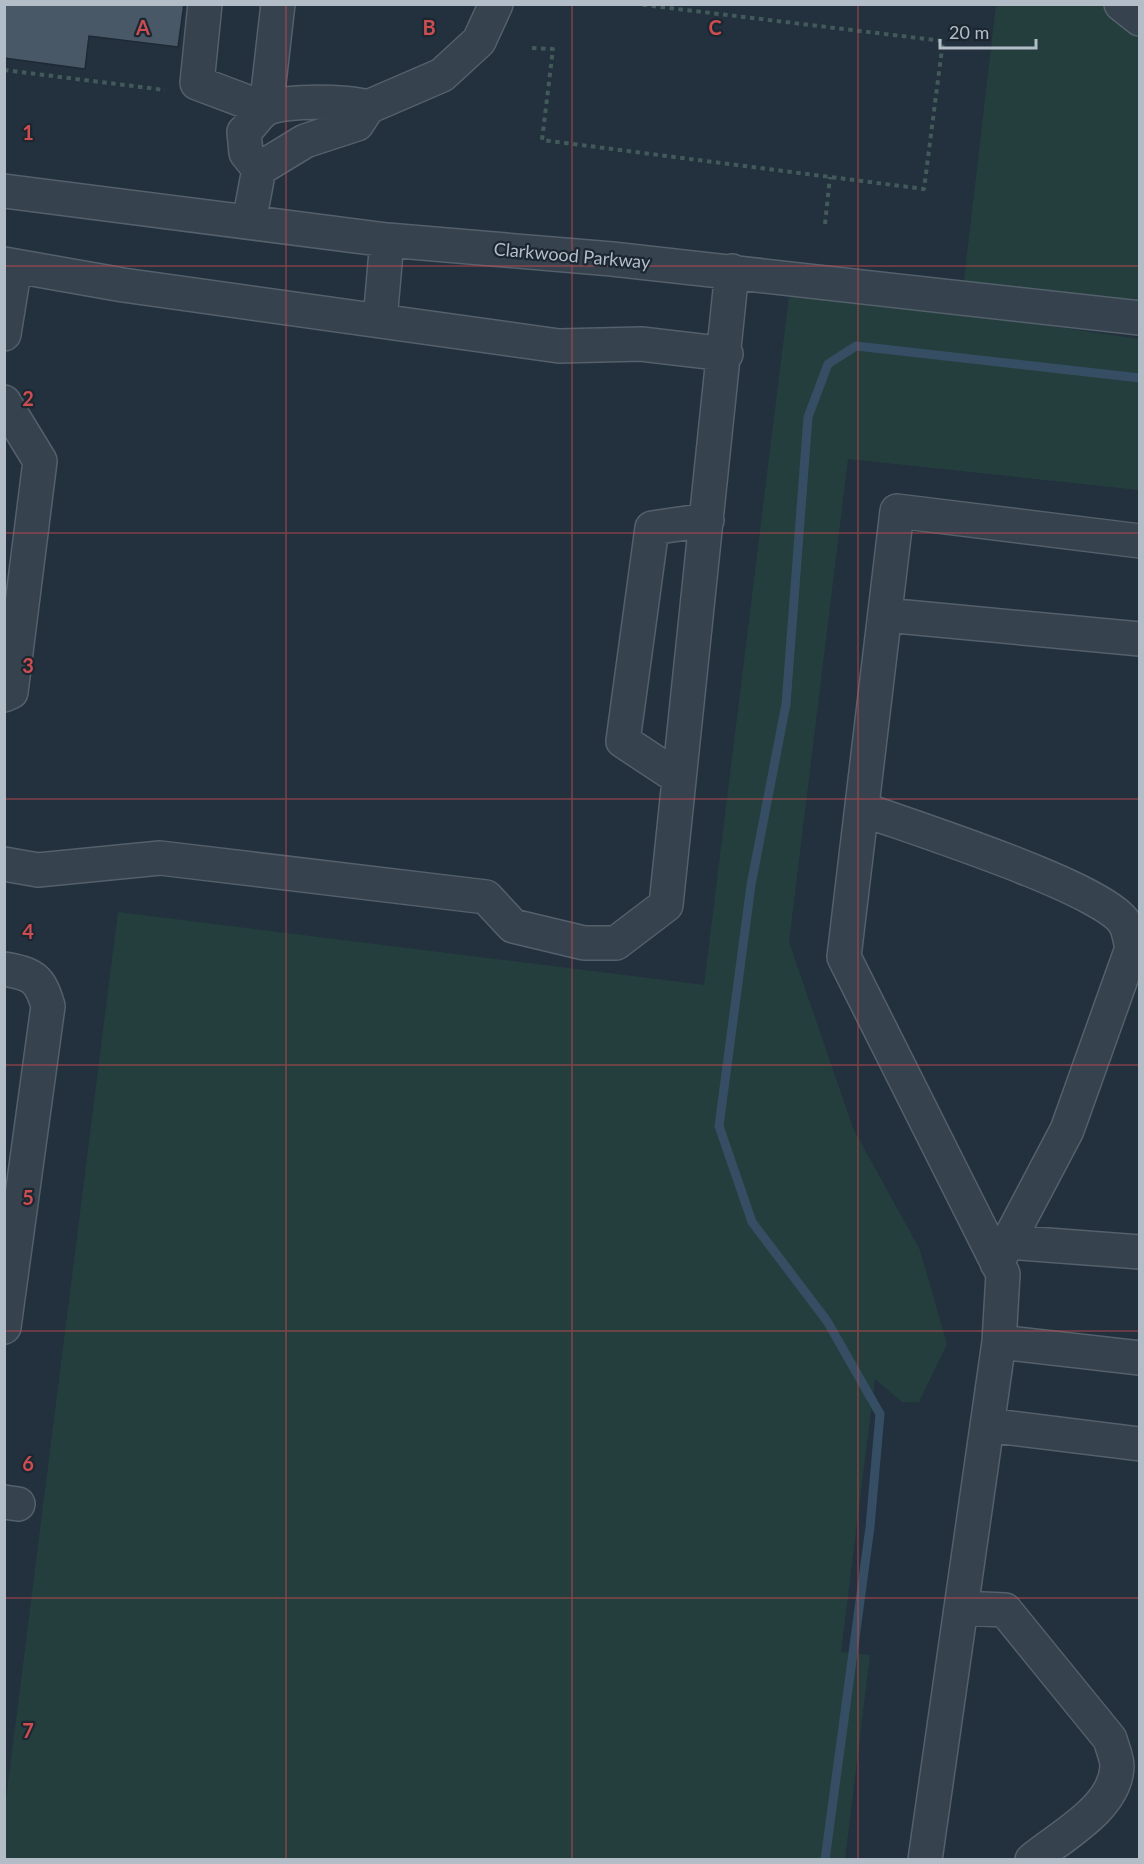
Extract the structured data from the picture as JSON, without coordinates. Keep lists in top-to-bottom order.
{
  "streets": {
    "street": ["Clarkwood Parkway"]
  },
  "scale_bar": "20 m",
  "grid": {
    "columns": ["A", "B", "C"],
    "rows": [
      "1",
      "2",
      "3",
      "4",
      "5",
      "6",
      "7"
    ]
  }
}
